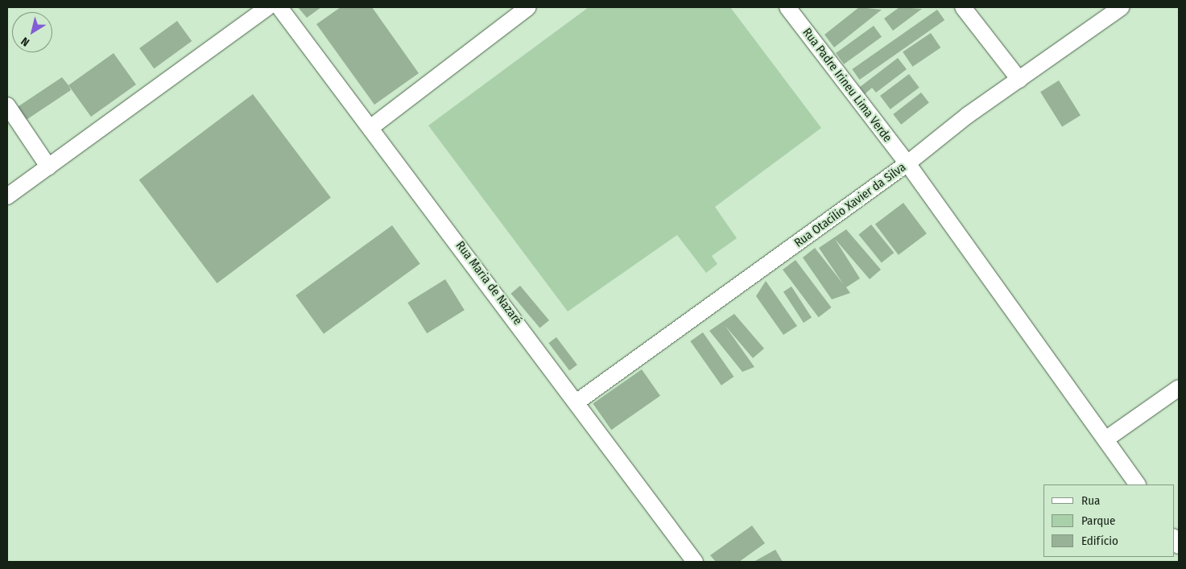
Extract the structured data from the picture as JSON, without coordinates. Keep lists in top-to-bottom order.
{
  "streets": {
    "street": ["Rua Padre Irineu Lima Verde", "Rua Otacílio Xavier da Silva", "Rua Maria de Nazaré"]
  },
  "crossings": [
    ["Rua Padre Irineu Lima Verde", "Rua Otacílio Xavier da Silva"],
    ["Rua Otacílio Xavier da Silva", "Rua Maria de Nazaré"]
  ],
  "legend": ["Rua", "Parque", "Edifício"],
  "north": "bottom left"
}
